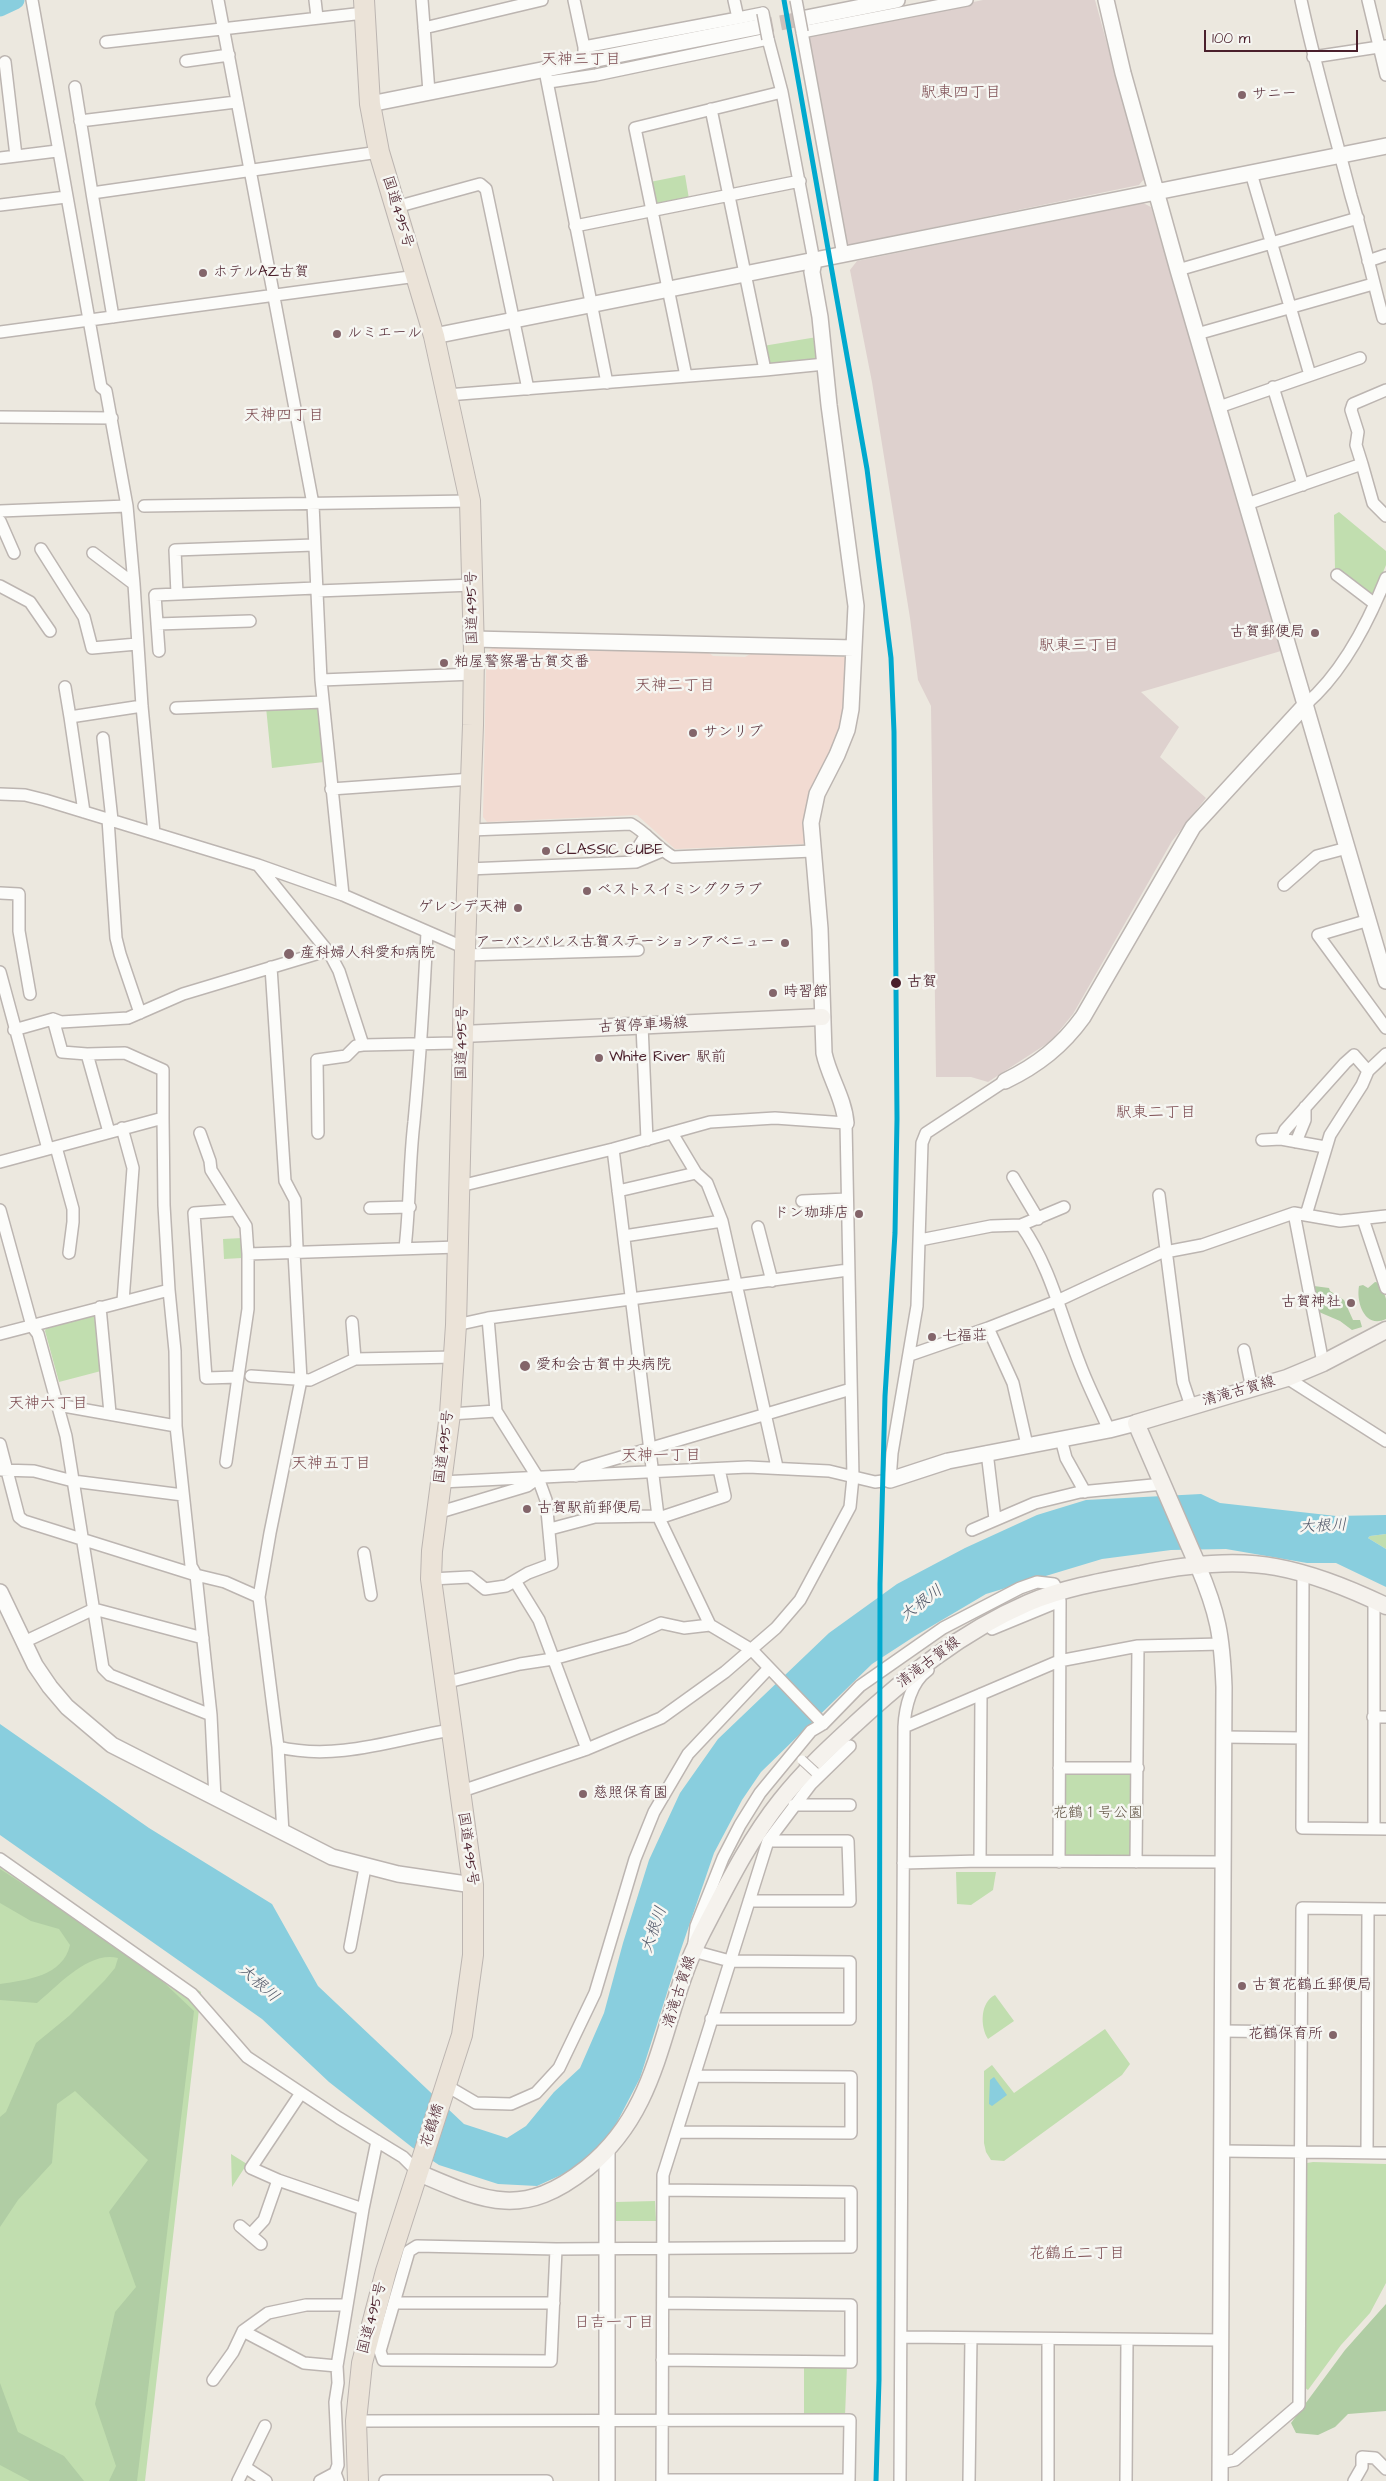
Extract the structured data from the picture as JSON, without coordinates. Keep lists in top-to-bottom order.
{
  "streets": {
    "highway": ["国道495号", "花鶴橋"],
    "main road": ["古賀停車場線", "清滝古賀線"]
  },
  "crossings": [
    ["国道495号", "古賀停車場線"],
    ["国道495号", "清滝古賀線"],
    ["国道495号", "花鶴橋"],
    ["清滝古賀線", "花鶴橋"]
  ],
  "districts": [
    "天神三丁目",
    "駅東四丁目",
    "天神四丁目",
    "駅東三丁目",
    "天神二丁目",
    "駅東二丁目",
    "天神六丁目",
    "天神一丁目",
    "天神五丁目",
    "花鶴丘二丁目",
    "日吉一丁目"
  ],
  "water": ["大根川"],
  "parks": ["花鶴１号公園"],
  "places": [
    "サニー",
    "ホテルAZ古賀",
    "ルミエール",
    "古賀郵便局",
    "粕屋警察署古賀交番",
    "サンリブ",
    "CLASSIC CUBE",
    "ベストスイミングクラブ",
    "ゲレンデ天神",
    "アーバンパレス古賀ステーションアベニュー",
    "産科婦人科愛和病院",
    "古賀",
    "時習館",
    "White River 駅前",
    "ドン珈琲店",
    "古賀神社",
    "七福荘",
    "愛和会古賀中央病院",
    "古賀駅前郵便局",
    "慈照保育園",
    "古賀花鶴丘郵便局",
    "花鶴保育所"
  ],
  "scale_bar": "100 m"
}
